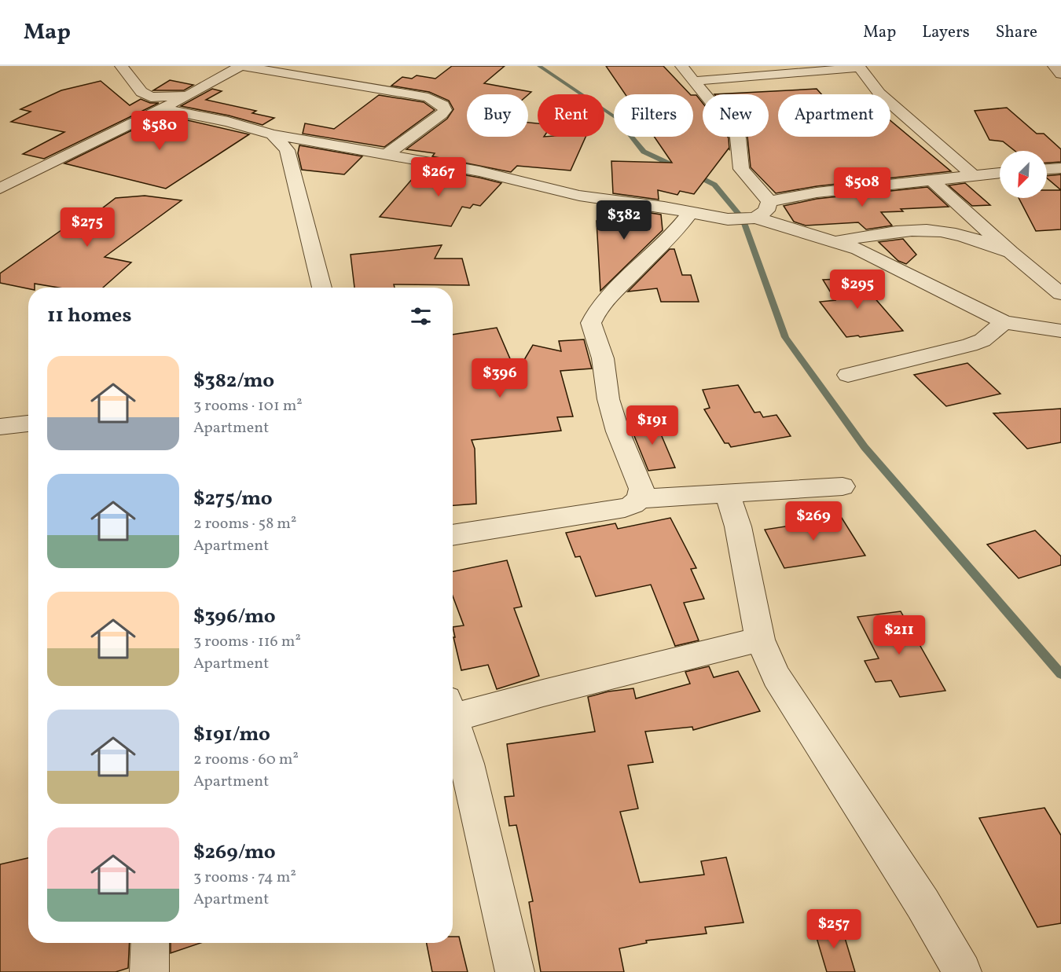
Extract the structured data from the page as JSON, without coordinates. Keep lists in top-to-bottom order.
{
  "north": "bottom left",
  "page": {
    "header": "Map",
    "nav": ["Map", "Layers", "Share"],
    "chip": [
      "Buy",
      "Rent",
      "Filters",
      "New",
      "Apartment"
    ],
    "price": [
      "$580",
      "$267",
      "$508",
      "$382",
      "$275",
      "$295",
      "$396",
      "$191",
      "$269",
      "$211",
      "$257"
    ],
    "heading": "11 homes",
    "list": [
      {
        "name": "$382/mo",
        "note": "3 rooms · 101 m² · Apartment"
      },
      {
        "name": "$275/mo",
        "note": "2 rooms · 58 m² · Apartment"
      },
      {
        "name": "$396/mo",
        "note": "3 rooms · 116 m² · Apartment"
      },
      {
        "name": "$191/mo",
        "note": "2 rooms · 60 m² · Apartment"
      },
      {
        "name": "$269/mo",
        "note": "3 rooms · 74 m² · Apartment"
      }
    ]
  }
}
